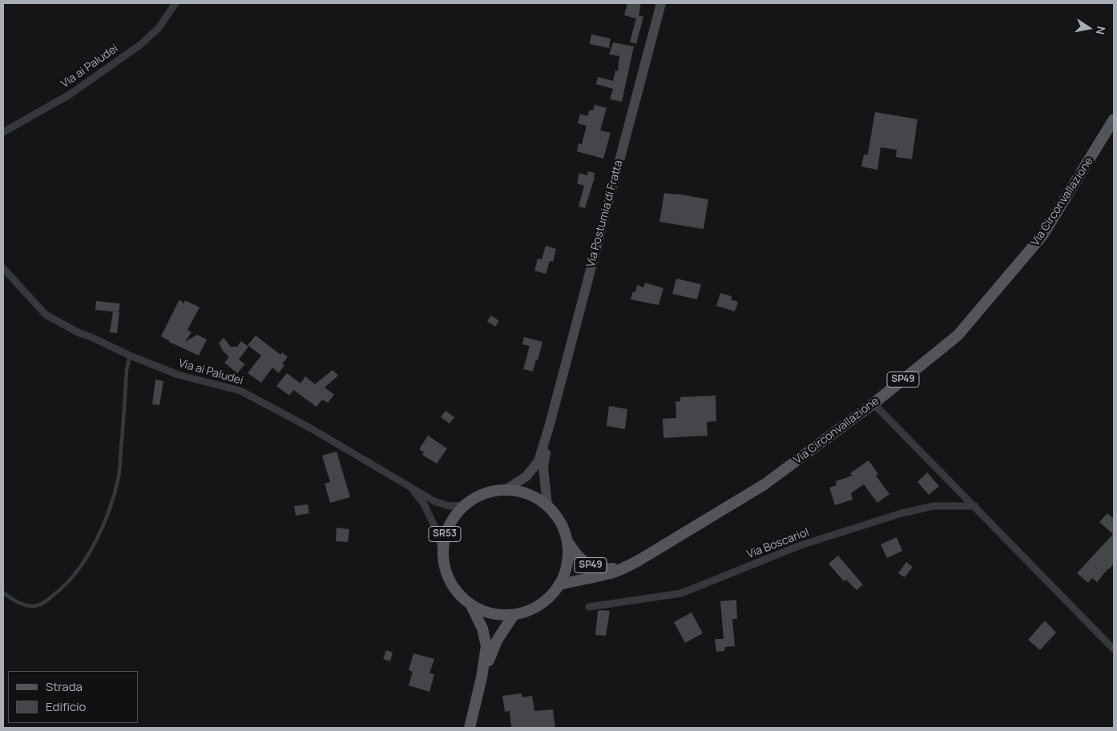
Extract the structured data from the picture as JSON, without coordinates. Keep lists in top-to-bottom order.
{
  "streets": {
    "main road": [
      "Via Circonvallazione",
      "Via Postumia di Fratta",
      "SP49",
      "SR53"
    ],
    "street": ["Via ai Paludei", "Via Boscariol"]
  },
  "crossings": [
    ["Via ai Paludei", "Via Circonvallazione"],
    ["Via ai Paludei", "Via Postumia di Fratta"],
    ["Via ai Paludei", "SP49"],
    ["Via ai Paludei", "SR53"],
    ["Via Circonvallazione", "Via Postumia di Fratta"],
    ["Via Circonvallazione", "SP49"],
    ["Via Circonvallazione", "SR53"],
    ["Via Postumia di Fratta", "SP49"],
    ["Via Postumia di Fratta", "SR53"],
    ["SP49", "SR53"]
  ],
  "legend": ["Strada", "Edificio"],
  "north": "right"
}
